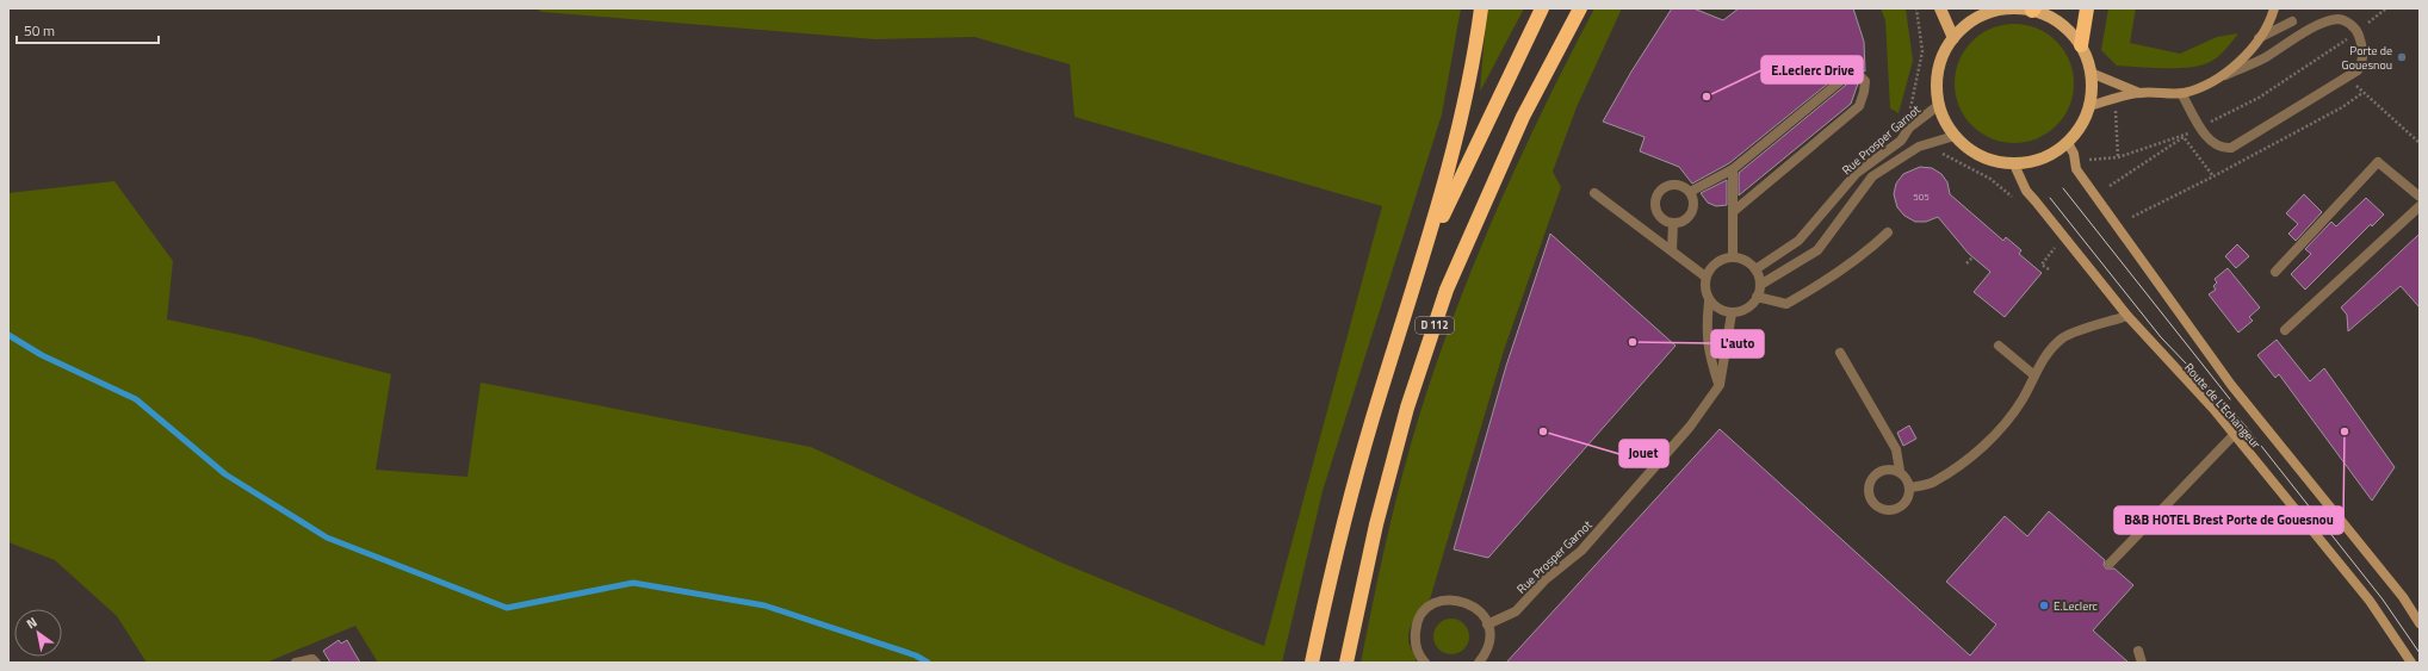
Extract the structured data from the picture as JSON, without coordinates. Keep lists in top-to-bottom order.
{
  "streets": {
    "highway": ["D 112"],
    "main road": ["Route de L'Echangeur"],
    "street": ["Rue Prosper Garnot"]
  },
  "crossings": [
    ["Rue Prosper Garnot", "Route de L'Echangeur"]
  ],
  "places": [
    "Porte de Gouesnou",
    "E.Leclerc Drive",
    "L'auto",
    "Jouet",
    "B&B HOTEL Brest Porte de Gouesnou",
    "E.Leclerc"
  ],
  "house_numbers": ["505"],
  "scale_bar": "50 m",
  "north": "top left"
}
